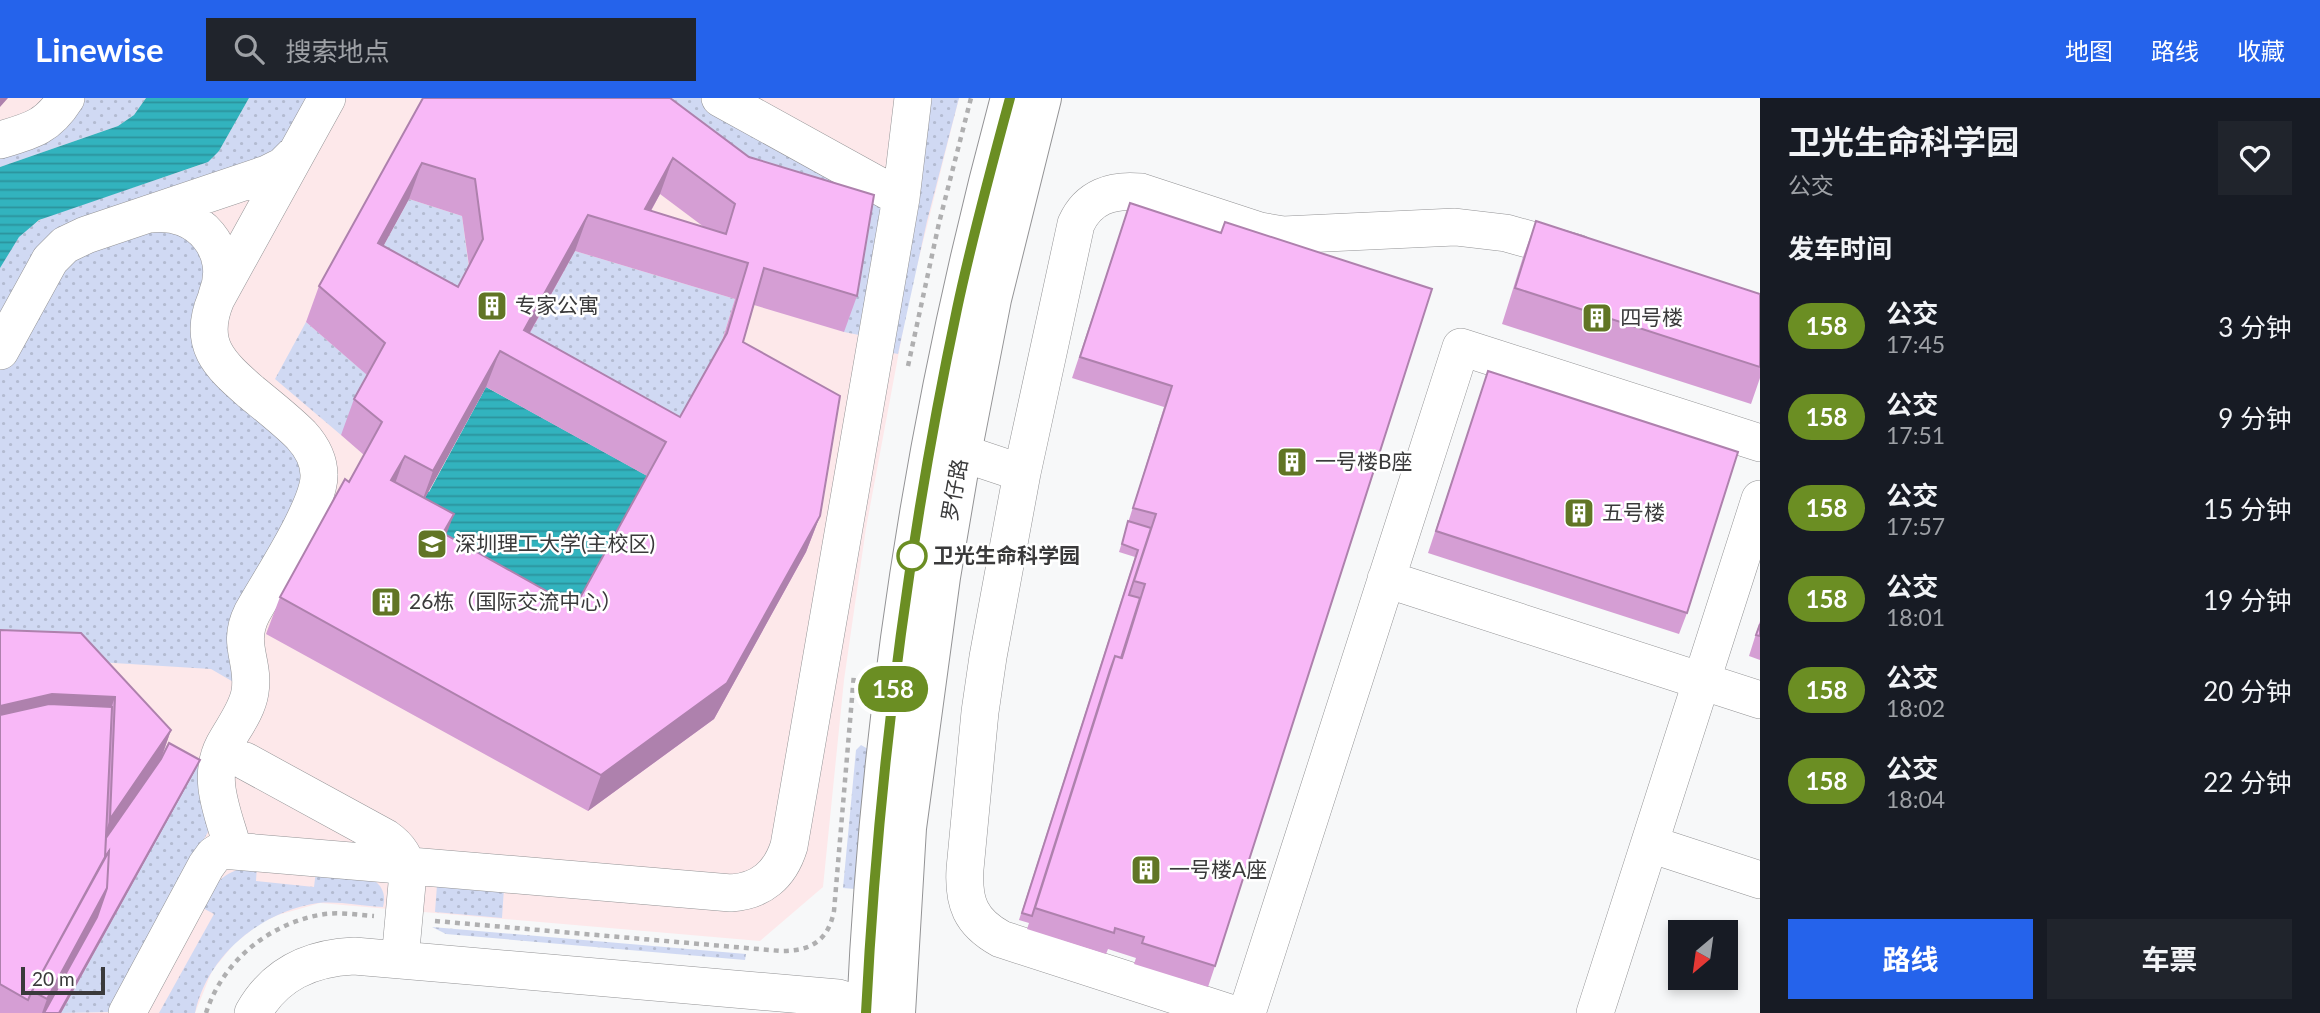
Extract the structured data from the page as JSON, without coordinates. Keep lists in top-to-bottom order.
{
  "streets": {
    "main road": ["罗仔路"]
  },
  "places": {
    "building": [
      "专家公寓",
      "四号楼",
      "一号楼B座",
      "五号楼",
      "26栋（国际交流中心）",
      "一号楼A座"
    ],
    "school or university": ["深圳理工大学(主校区)"],
    "other": ["卫光生命科学园"]
  },
  "lines": ["bus line 158"],
  "scale_bar": "20 m",
  "north": "bottom left",
  "page": {
    "header": "Linewise",
    "search": "搜索地点",
    "nav": ["地图", "路线", "收藏"],
    "on_map": "158",
    "heading": [
      ["卫光生命科学园", "公交"],
      "发车时间"
    ],
    "list": [
      {
        "mark": "158",
        "name": "公交",
        "note": "17:45",
        "value": "3 分钟"
      },
      {
        "mark": "158",
        "name": "公交",
        "note": "17:51",
        "value": "9 分钟"
      },
      {
        "mark": "158",
        "name": "公交",
        "note": "17:57",
        "value": "15 分钟"
      },
      {
        "mark": "158",
        "name": "公交",
        "note": "18:01",
        "value": "19 分钟"
      },
      {
        "mark": "158",
        "name": "公交",
        "note": "18:02",
        "value": "20 分钟"
      },
      {
        "mark": "158",
        "name": "公交",
        "note": "18:04",
        "value": "22 分钟"
      }
    ],
    "buttons": ["路线", "车票"],
    "scale": "20 m"
  }
}
